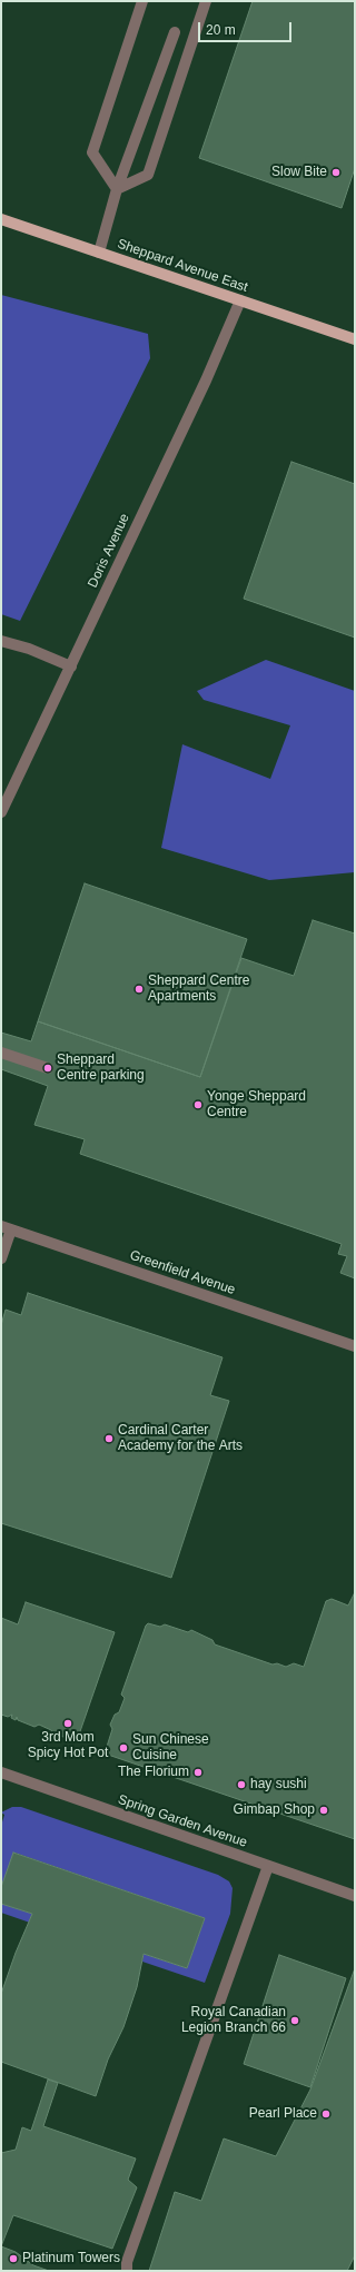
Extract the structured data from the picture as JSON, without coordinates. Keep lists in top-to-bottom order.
{
  "streets": {
    "main road": ["Sheppard Avenue East"],
    "street": ["Doris Avenue", "Greenfield Avenue", "Spring Garden Avenue"]
  },
  "crossings": [
    ["Sheppard Avenue East", "Doris Avenue"]
  ],
  "places": [
    "Slow Bite",
    "Sheppard Centre Apartments",
    "Sheppard Centre parking",
    "Yonge Sheppard Centre",
    "Cardinal Carter Academy for the Arts",
    "3rd Mom Spicy Hot Pot",
    "Sun Chinese Cuisine",
    "The Florium",
    "hay sushi",
    "Gimbap Shop",
    "Royal Canadian Legion Branch 66",
    "Pearl Place",
    "Platinum Towers"
  ],
  "scale_bar": "20 m"
}
